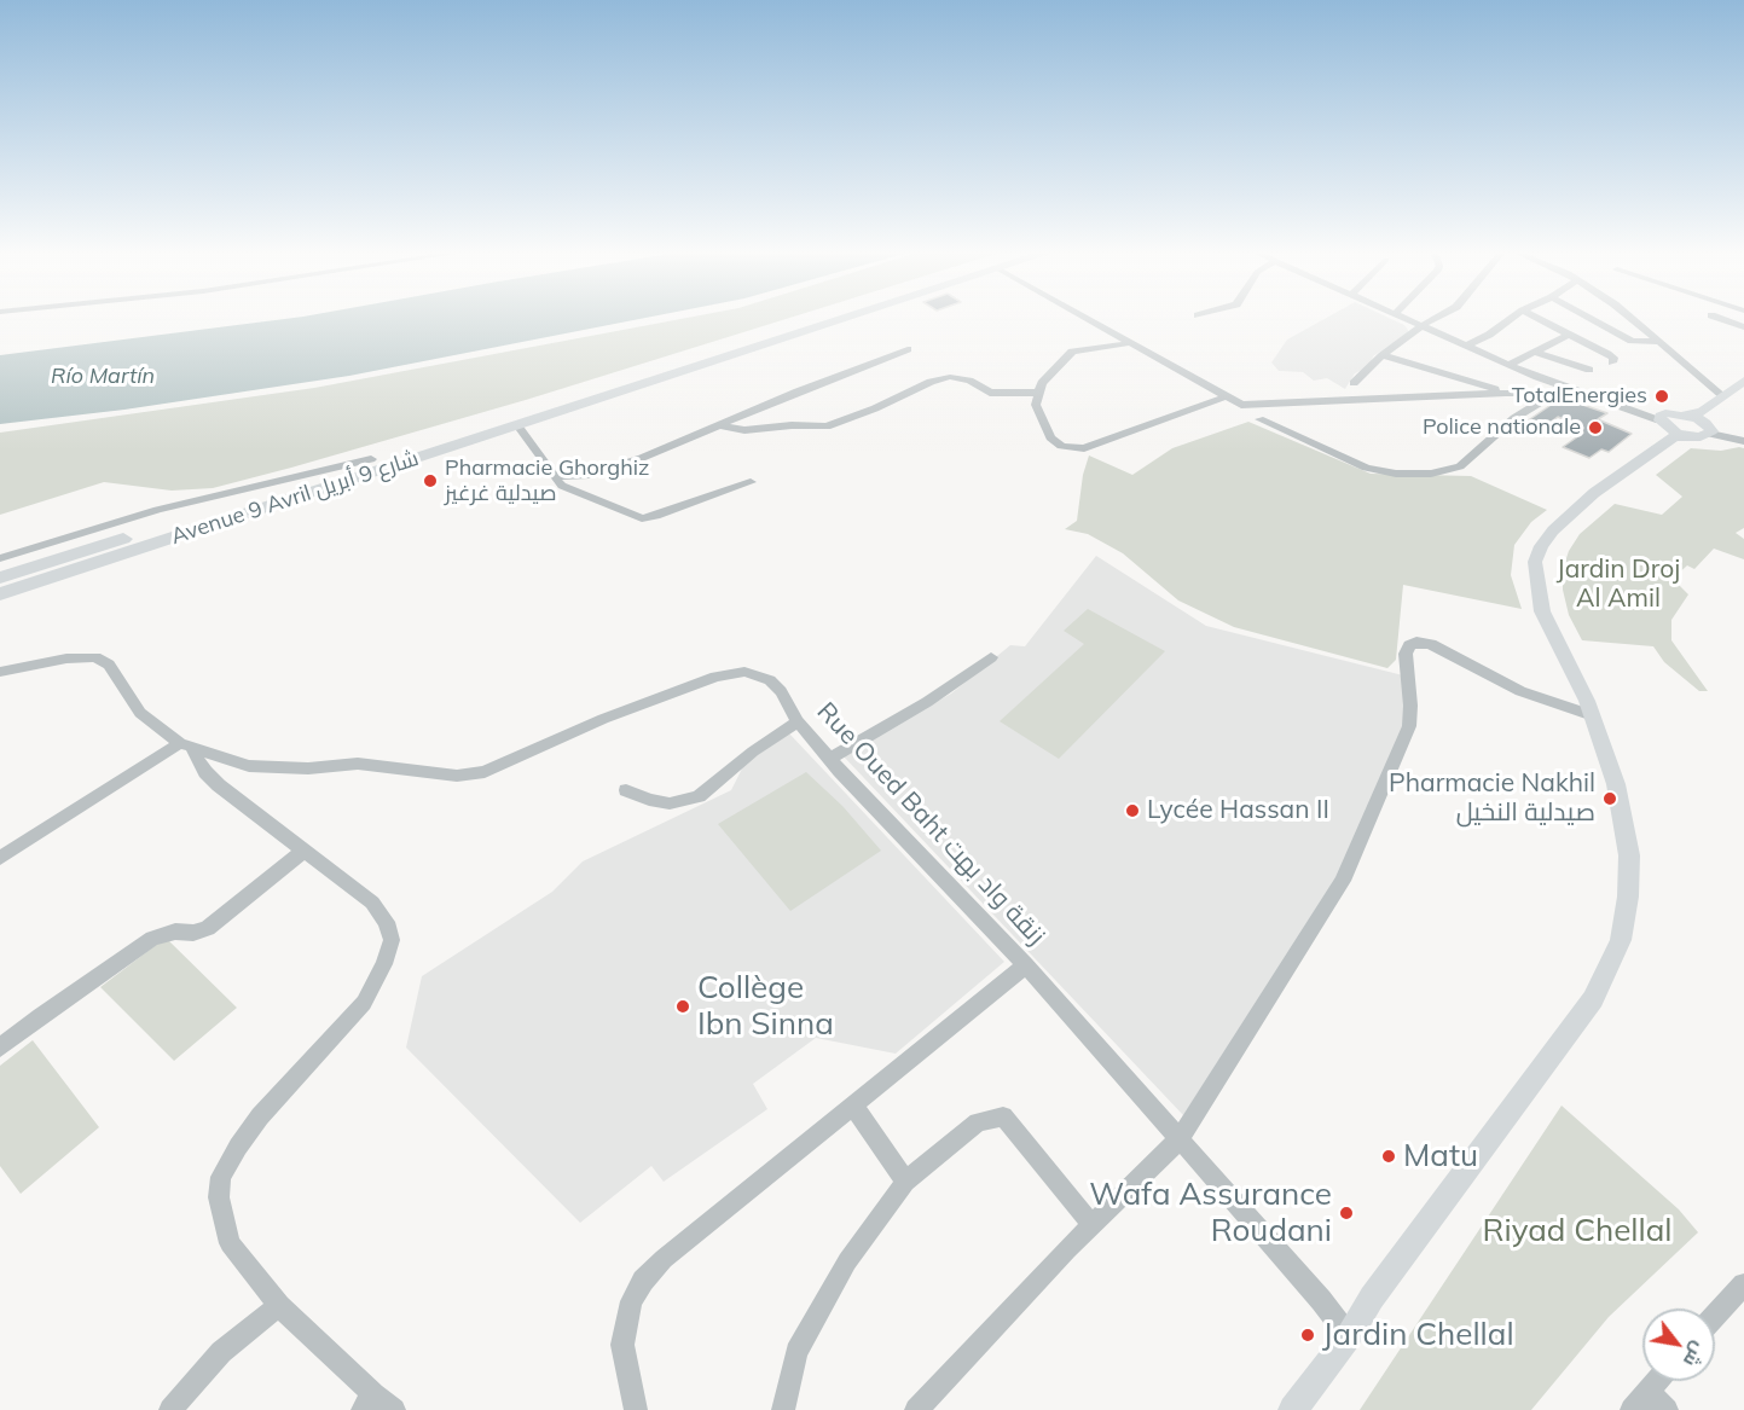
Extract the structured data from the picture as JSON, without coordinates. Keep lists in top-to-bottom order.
{
  "streets": {
    "highway": ["Avenue 9 Avril شارع 9 أبريل"],
    "street": ["Rue Oued Baht زنقة واد بهت"]
  },
  "water": ["Río Martín"],
  "parks": ["Jardin Droj Al Amil", "Riyad Chellal"],
  "places": [
    "TotalEnergies",
    "Police nationale",
    "Pharmacie Ghorghiz صيدلية غرغيز",
    "Pharmacie Nakhil صيدلية النخيل",
    "Lycée Hassan II",
    "Collège Ibn Sinna",
    "Matu",
    "Wafa Assurance Roudani",
    "Jardin Chellal"
  ],
  "north": "bottom right"
}
